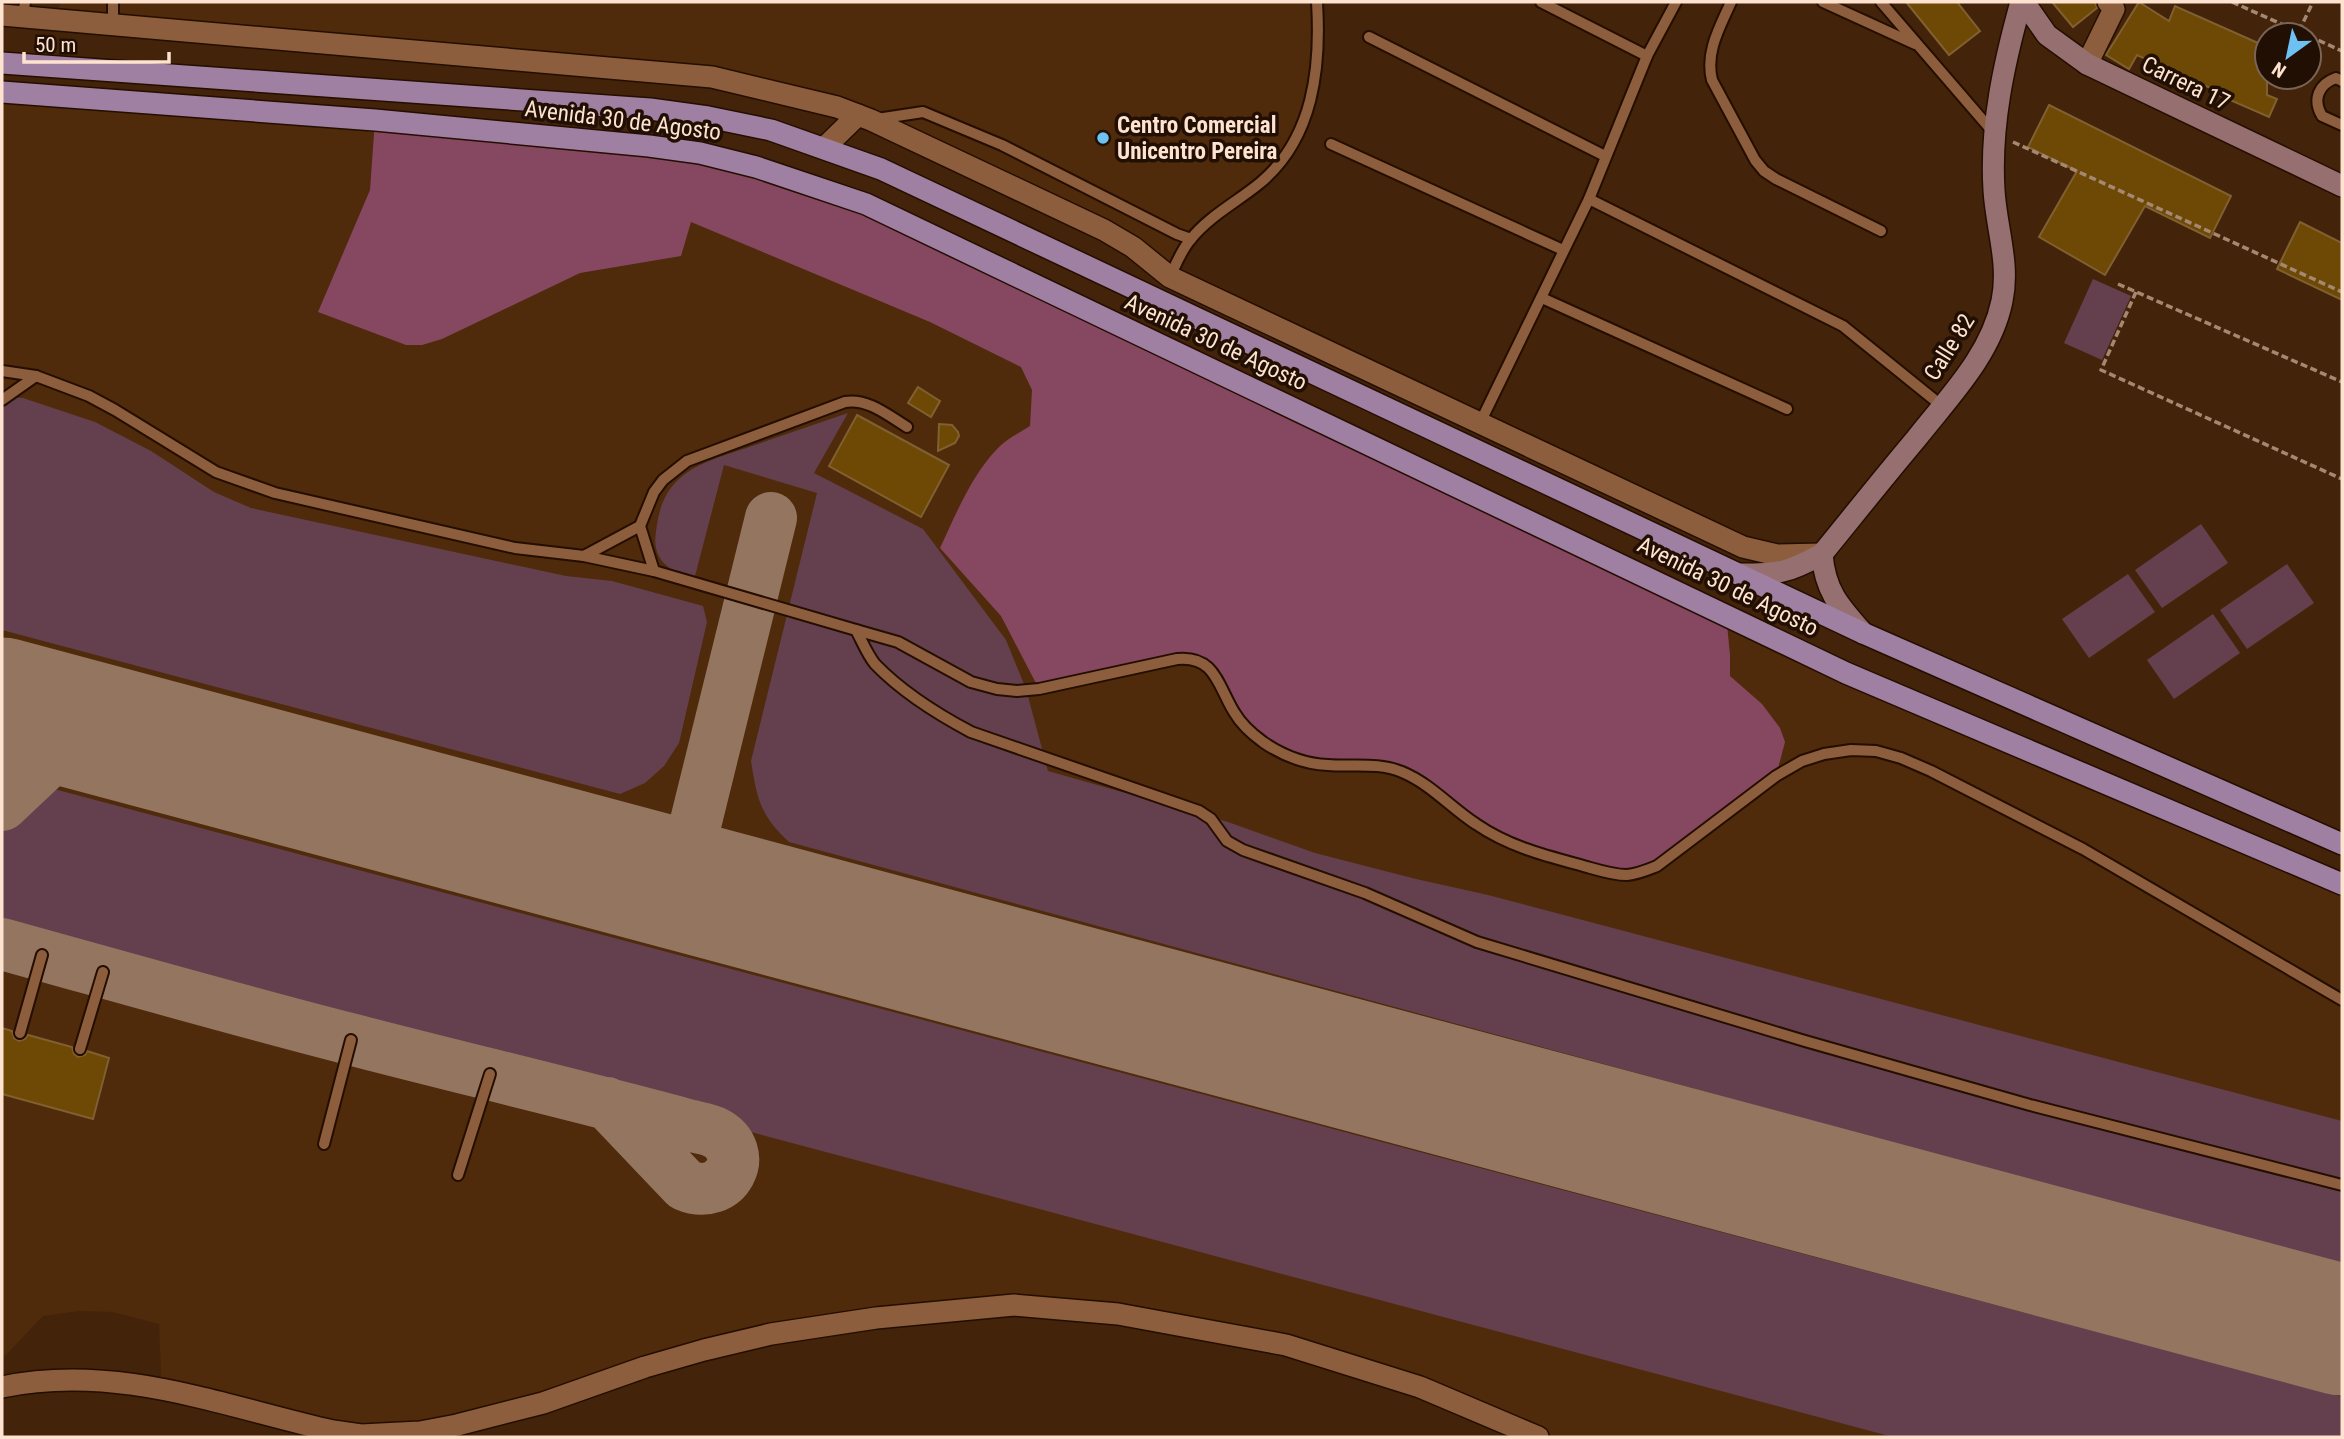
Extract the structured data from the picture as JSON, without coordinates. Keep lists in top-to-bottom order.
{
  "streets": {
    "main road": ["Avenida 30 de Agosto"],
    "street": ["Carrera 17", "Calle 82"]
  },
  "crossings": [
    ["Carrera 17", "Calle 82"],
    ["Avenida 30 de Agosto", "Calle 82"]
  ],
  "places": ["Centro Comercial Unicentro Pereira"],
  "scale_bar": "50 m",
  "north": "bottom left"
}
